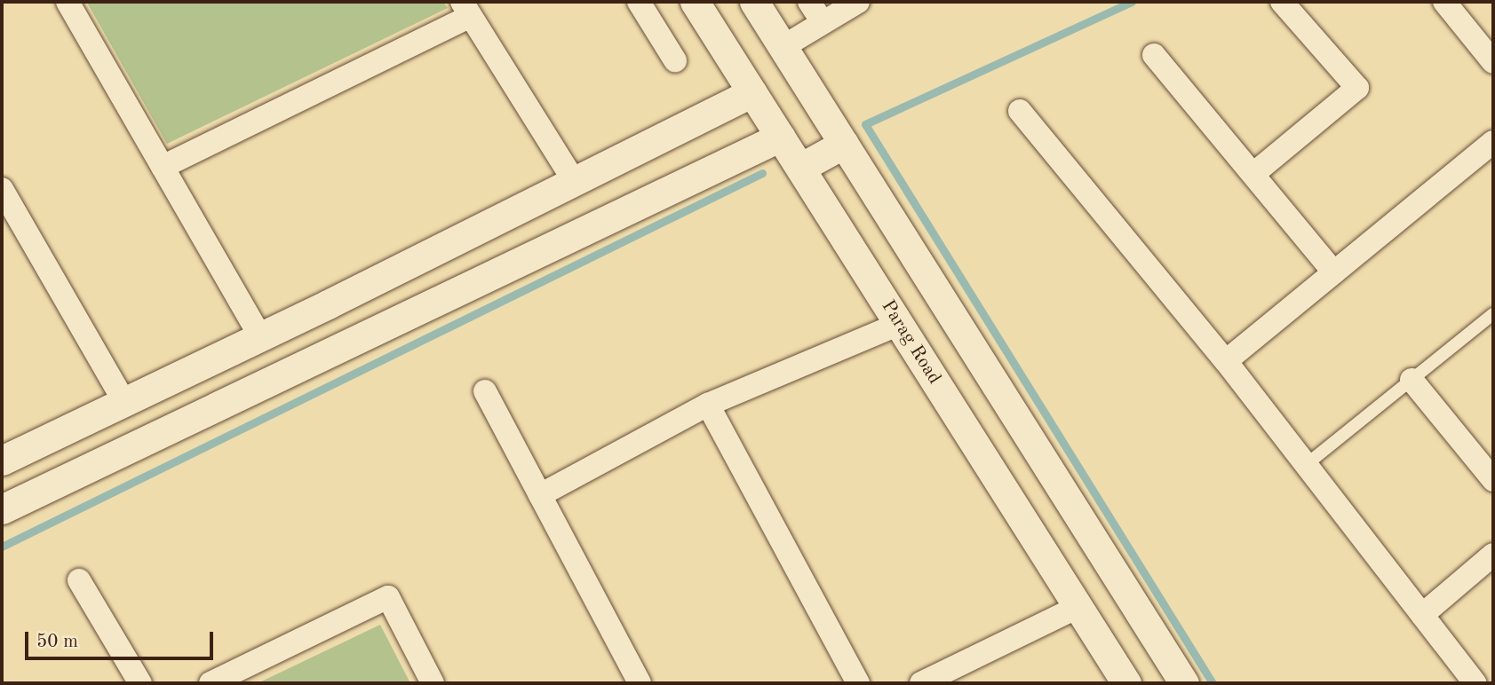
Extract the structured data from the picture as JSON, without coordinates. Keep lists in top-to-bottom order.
{
  "streets": {
    "street": ["Parag Road"]
  },
  "scale_bar": "50 m"
}
